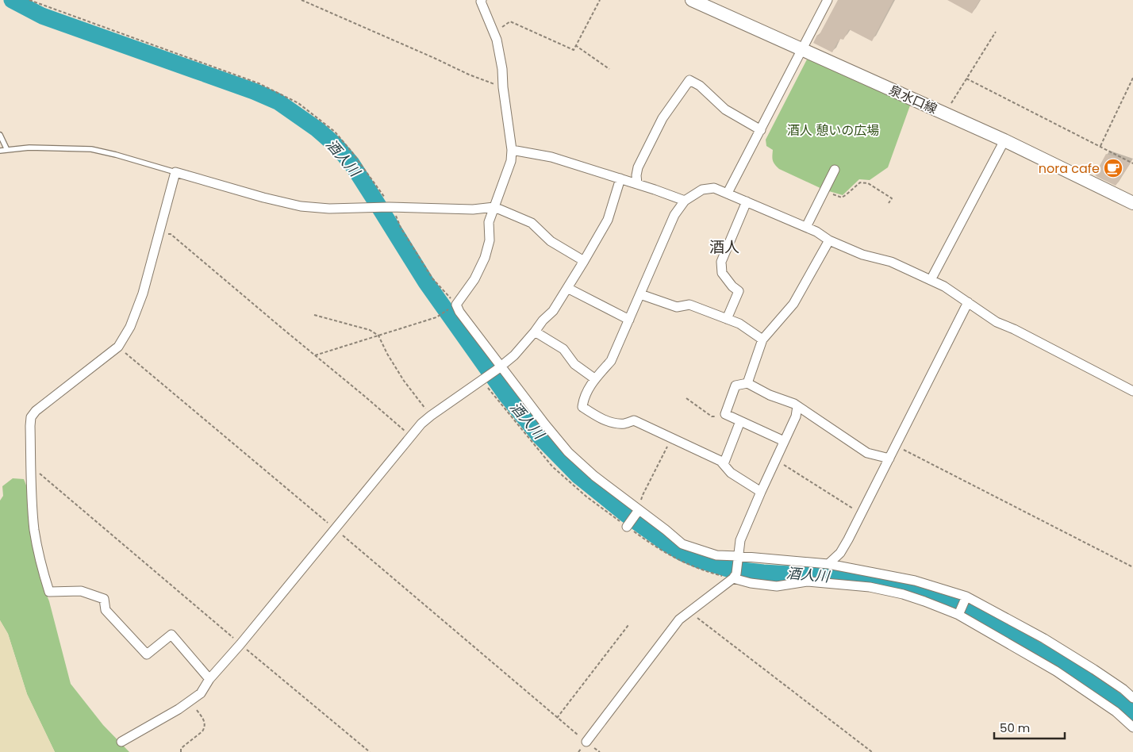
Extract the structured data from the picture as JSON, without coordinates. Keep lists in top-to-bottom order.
{
  "streets": {
    "main road": ["泉水口線"]
  },
  "districts": ["酒人"],
  "water": ["酒人川"],
  "parks": ["酒人 憩いの広場"],
  "places": {
    "cafe": ["nora cafe"]
  },
  "scale_bar": "50 m"
}
